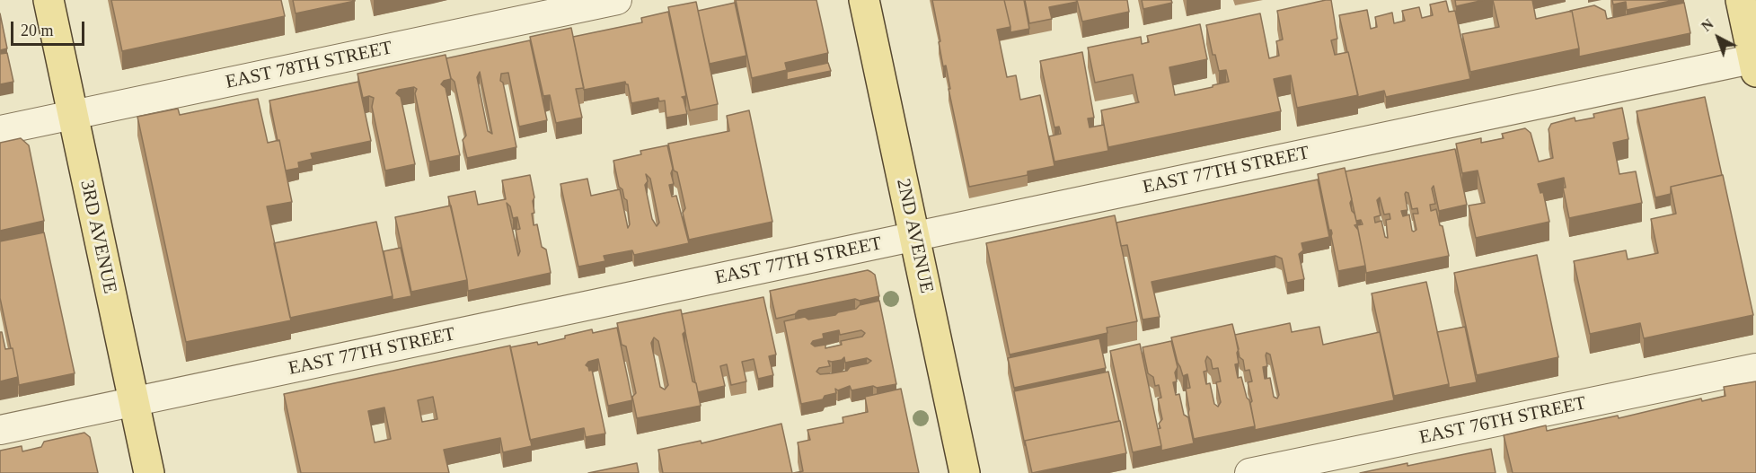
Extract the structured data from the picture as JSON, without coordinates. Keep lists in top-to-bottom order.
{
  "streets": {
    "main road": ["2ND AVENUE", "3RD AVENUE"],
    "street": ["EAST 78TH STREET", "EAST 77TH STREET", "EAST 76TH STREET"]
  },
  "crossings": [
    ["EAST 78TH STREET", "3RD AVENUE"],
    ["EAST 77TH STREET", "2ND AVENUE"],
    ["EAST 77TH STREET", "3RD AVENUE"]
  ],
  "scale_bar": "20 m",
  "north": "top left"
}
